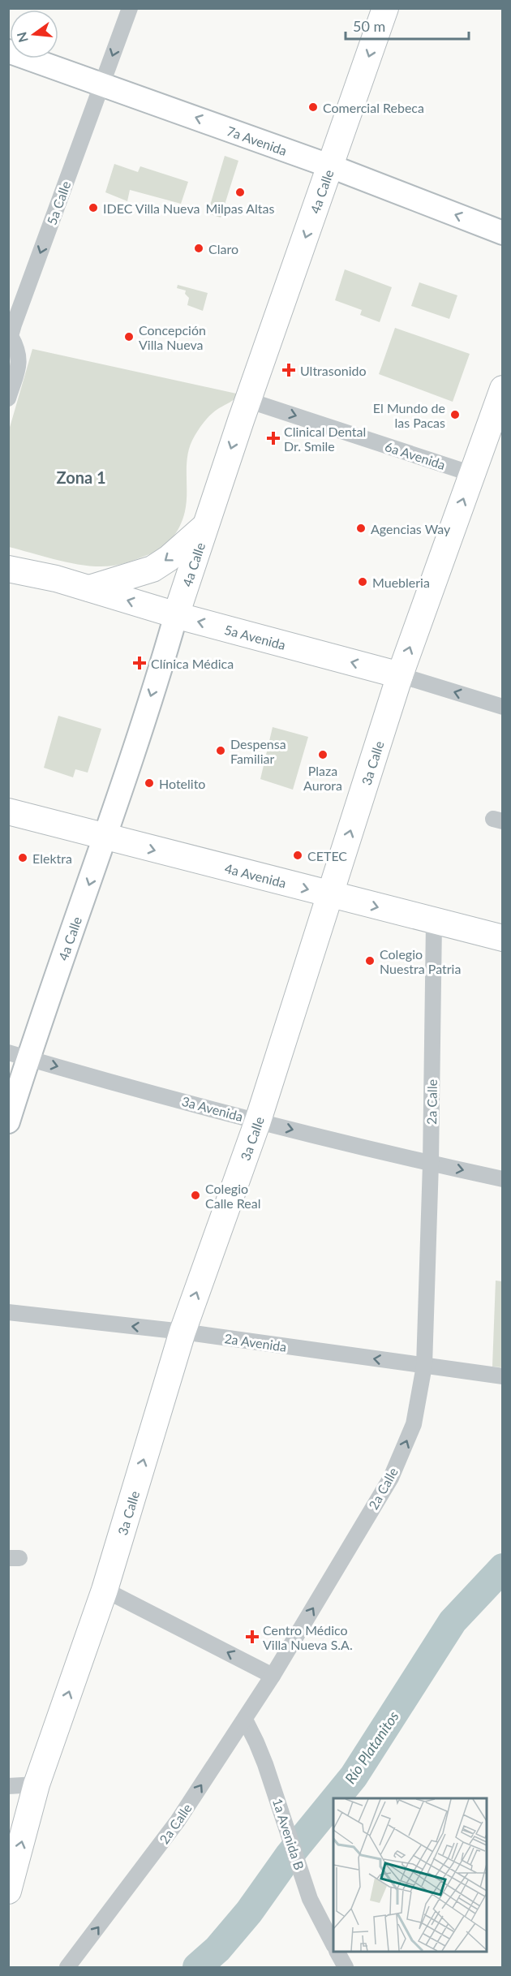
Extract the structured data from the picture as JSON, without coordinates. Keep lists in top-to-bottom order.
{
  "streets": {
    "main road": [
      "7a Avenida",
      "4a Calle",
      "5a Avenida",
      "3a Calle",
      "4a Avenida"
    ],
    "street": [
      "5a Calle",
      "6a Avenida",
      "2a Calle",
      "3a Avenida",
      "2a Avenida",
      "1a Avenida B"
    ]
  },
  "crossings": [
    ["7a Avenida", "4a Calle"],
    ["7a Avenida", "5a Calle"],
    ["4a Calle", "6a Avenida"],
    ["4a Calle", "5a Avenida"],
    ["4a Calle", "4a Avenida"],
    ["4a Calle", "3a Avenida"],
    ["6a Avenida", "3a Calle"],
    ["5a Avenida", "3a Calle"],
    ["3a Calle", "4a Avenida"],
    ["3a Calle", "3a Avenida"],
    ["3a Calle", "2a Avenida"],
    ["4a Avenida", "2a Calle"],
    ["2a Calle", "3a Avenida"],
    ["2a Calle", "2a Avenida"],
    ["2a Calle", "1a Avenida B"]
  ],
  "one_way": [
    "7a Avenida",
    "4a Calle",
    "5a Calle",
    "6a Avenida",
    "5a Avenida",
    "3a Calle",
    "4a Avenida",
    "2a Calle",
    "3a Avenida",
    "2a Avenida"
  ],
  "districts": ["Zona 1"],
  "water": ["Río Platanitos"],
  "places": {
    "other": [
      "Comercial Rebeca",
      "Milpas Altas",
      "IDEC Villa Nueva",
      "Claro",
      "Concepción Villa Nueva",
      "El Mundo de las Pacas",
      "Agencias Way",
      "Muebleria",
      "Despensa Familiar",
      "Plaza Aurora",
      "Hotelito",
      "CETEC",
      "Elektra",
      "Colegio Nuestra Patria",
      "Colegio Calle Real"
    ],
    "health": [
      "Ultrasonido",
      "Clinical Dental Dr. Smile",
      "Clínica Médica",
      "Centro Médico Villa Nueva S.A."
    ]
  },
  "scale_bar": "50 m",
  "north": "left"
}
